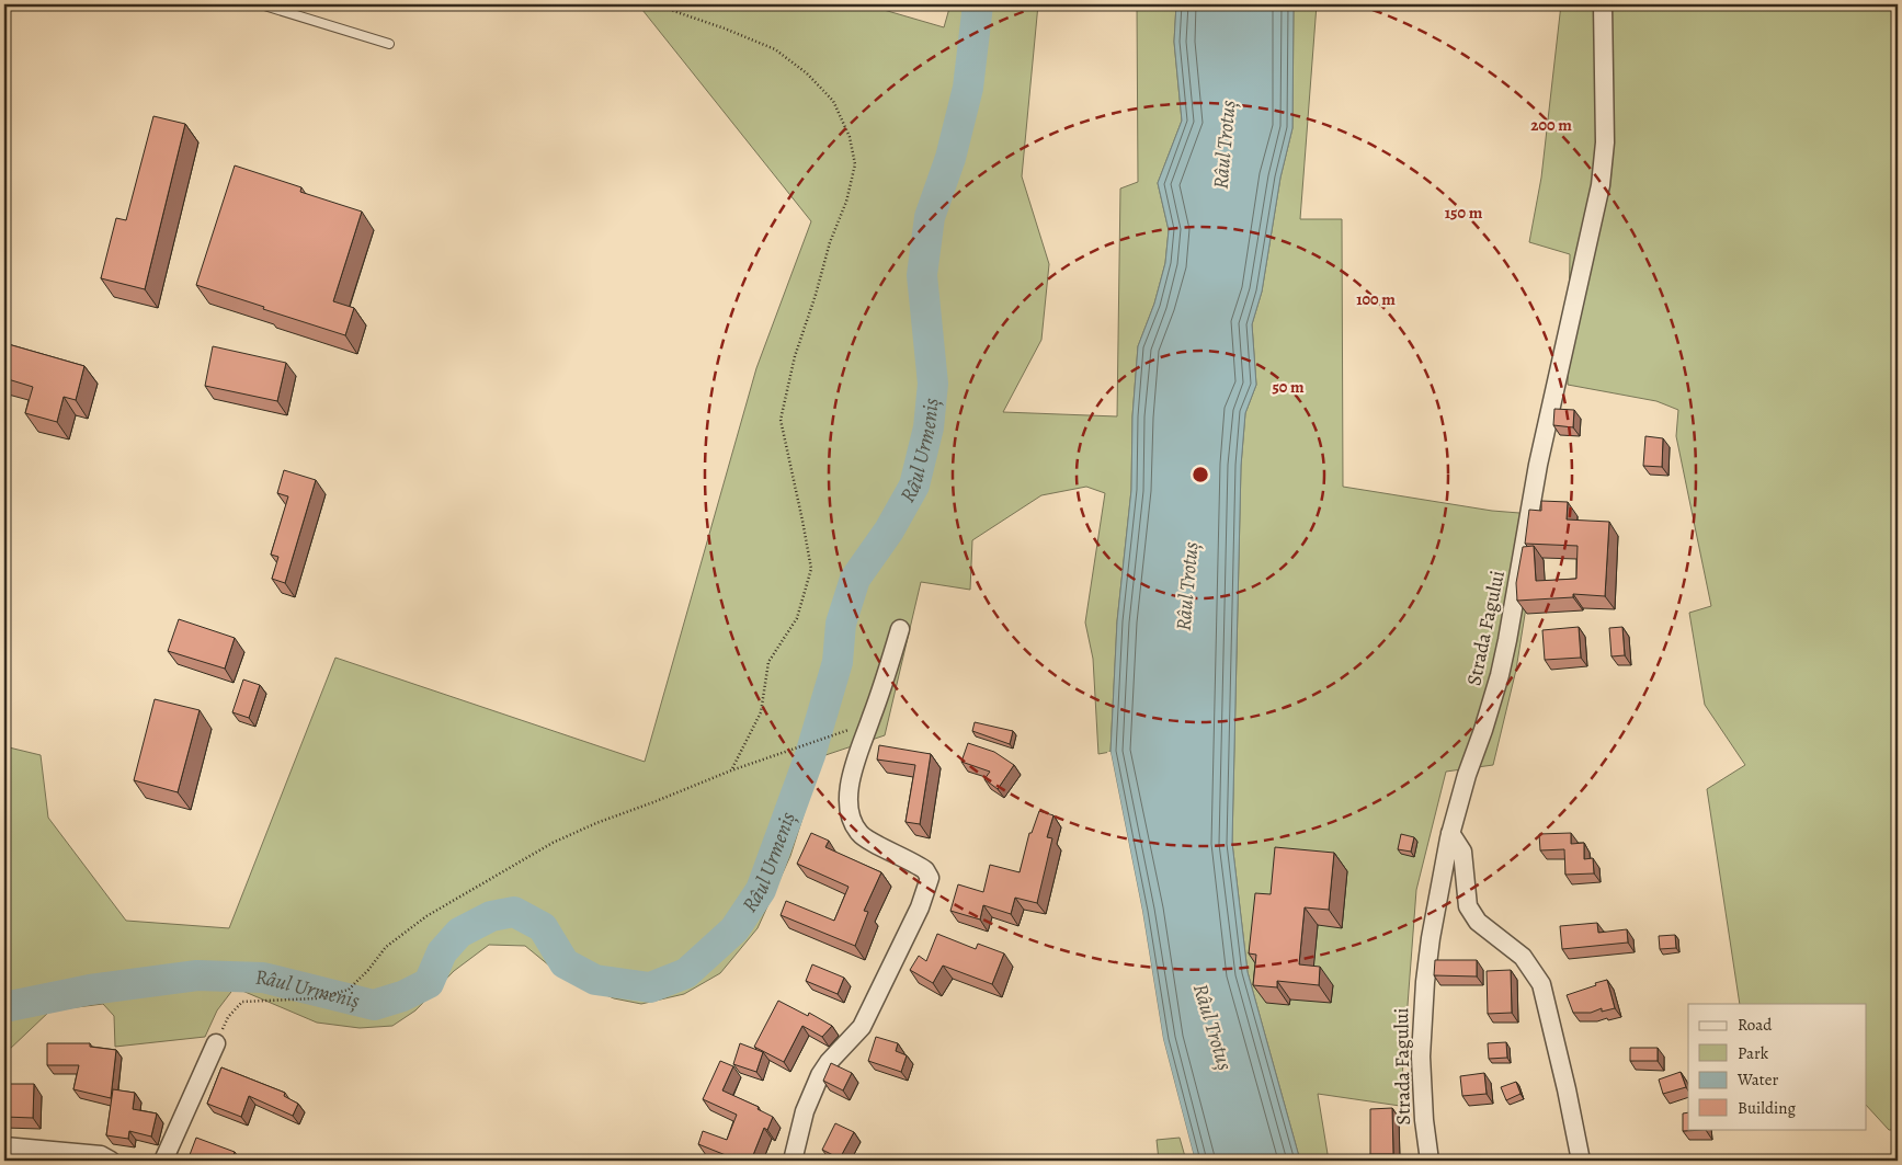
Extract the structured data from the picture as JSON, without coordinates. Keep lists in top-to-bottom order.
{
  "streets": {
    "street": ["Strada Fagului"]
  },
  "water": ["Râul Trotuș", "Râul Urmeniș"],
  "legend": [
    "Road",
    "Park",
    "Water",
    "Building"
  ],
  "rings": [
    "200 m",
    "150 m",
    "100 m",
    "50 m"
  ]
}
